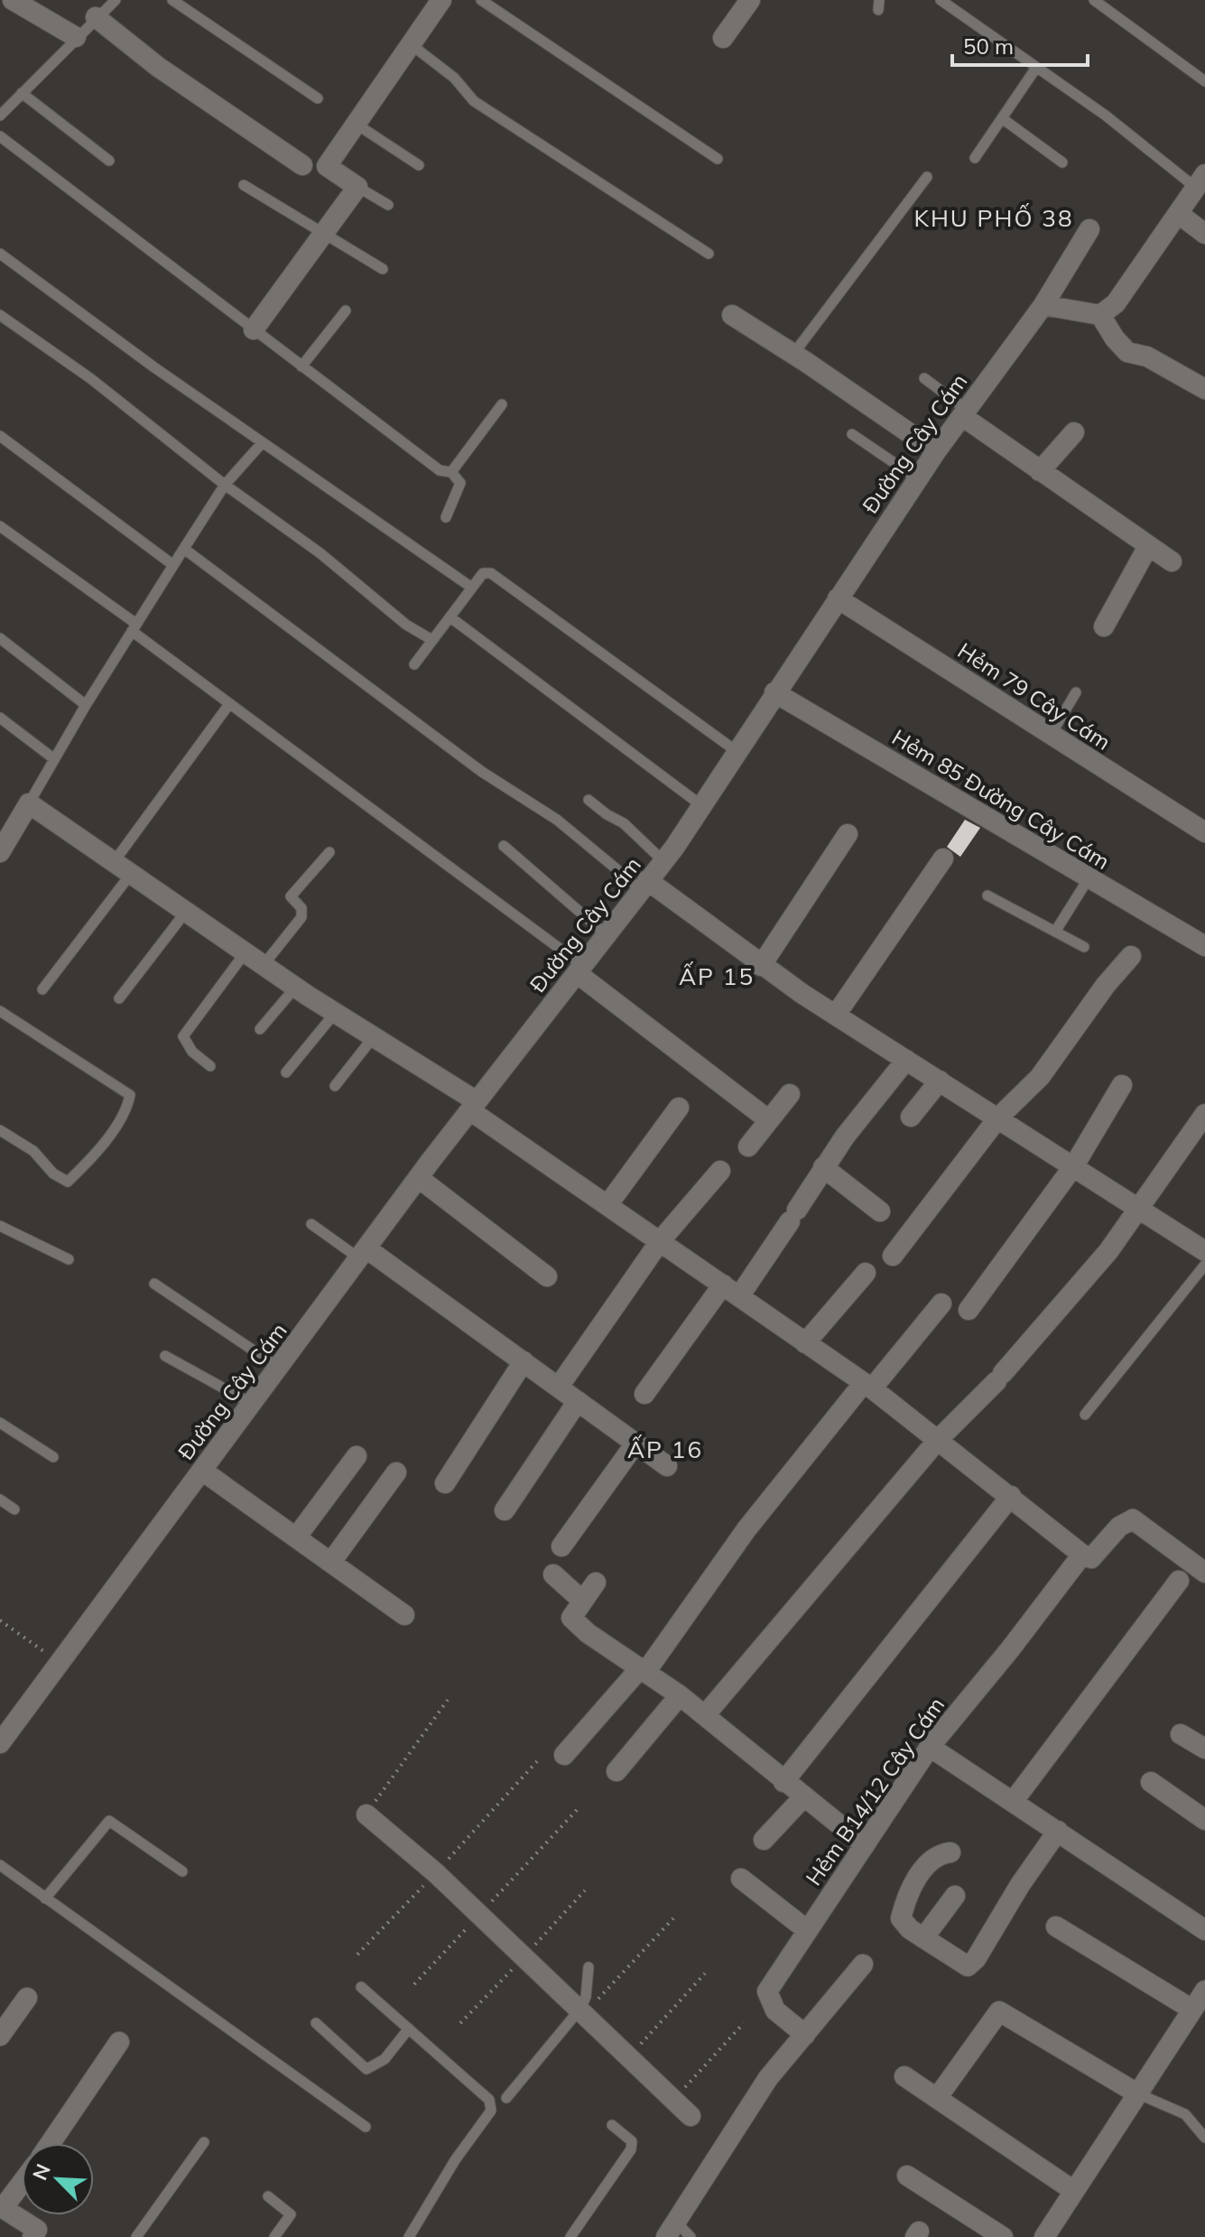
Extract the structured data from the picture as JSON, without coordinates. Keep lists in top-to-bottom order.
{
  "streets": {
    "street": [
      "Đường Cây Cám",
      "Hẻm 79 Cây Cám",
      "Hẻm 85 Đường Cây Cám",
      "Hẻm B14/12 Cây Cám"
    ]
  },
  "crossings": [
    ["Đường Cây Cám", "Hẻm 79 Cây Cám"],
    ["Đường Cây Cám", "Hẻm 85 Đường Cây Cám"]
  ],
  "districts": ["KHU PHỐ 38", "ẤP 15", "ẤP 16"],
  "scale_bar": "50 m",
  "north": "top left"
}
